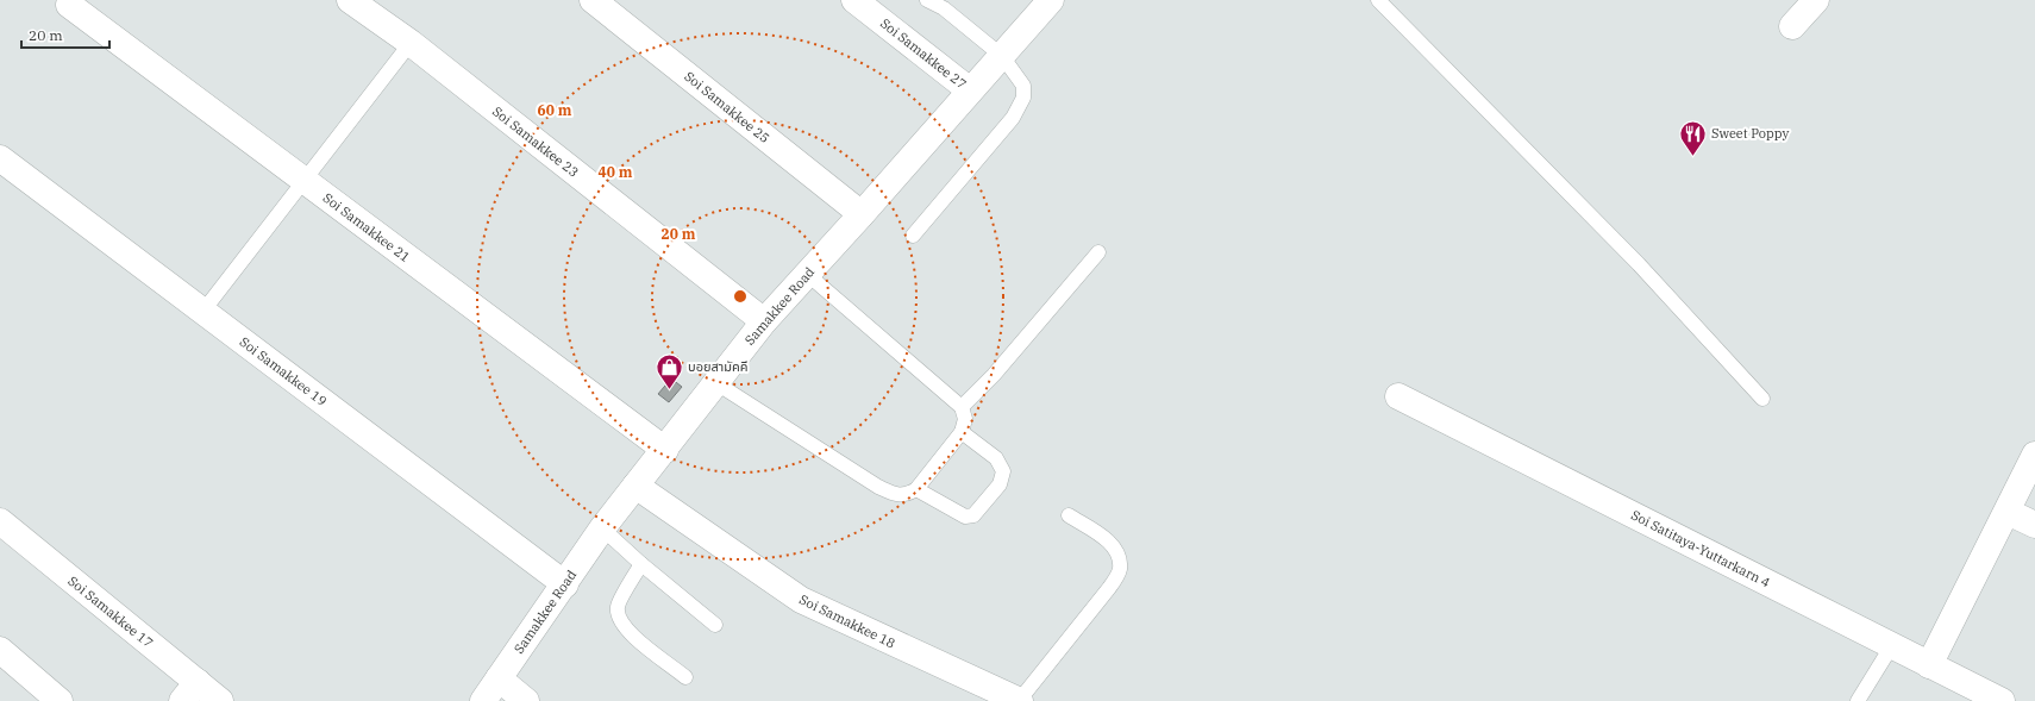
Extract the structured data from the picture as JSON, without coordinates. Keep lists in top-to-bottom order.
{
  "streets": {
    "street": [
      "Soi Samakkee 27",
      "Soi Samakkee 25",
      "Soi Samakkee 23",
      "Soi Samakkee 21",
      "Samakkee Road",
      "Soi Samakkee 19",
      "Soi Satitaya-Yuttarkarn 4",
      "Soi Samakkee 17",
      "Soi Samakkee 18"
    ]
  },
  "crossings": [
    ["Soi Samakkee 27", "Samakkee Road"],
    ["Soi Samakkee 25", "Samakkee Road"],
    ["Soi Samakkee 23", "Samakkee Road"],
    ["Soi Samakkee 21", "Samakkee Road"],
    ["Samakkee Road", "Soi Samakkee 19"],
    ["Samakkee Road", "Soi Samakkee 18"]
  ],
  "places": {
    "restaurant": ["Sweet Poppy"],
    "shop": ["บอยสามัคคี"]
  },
  "scale_bar": "20 m",
  "rings": ["60 m", "40 m", "20 m"]
}
